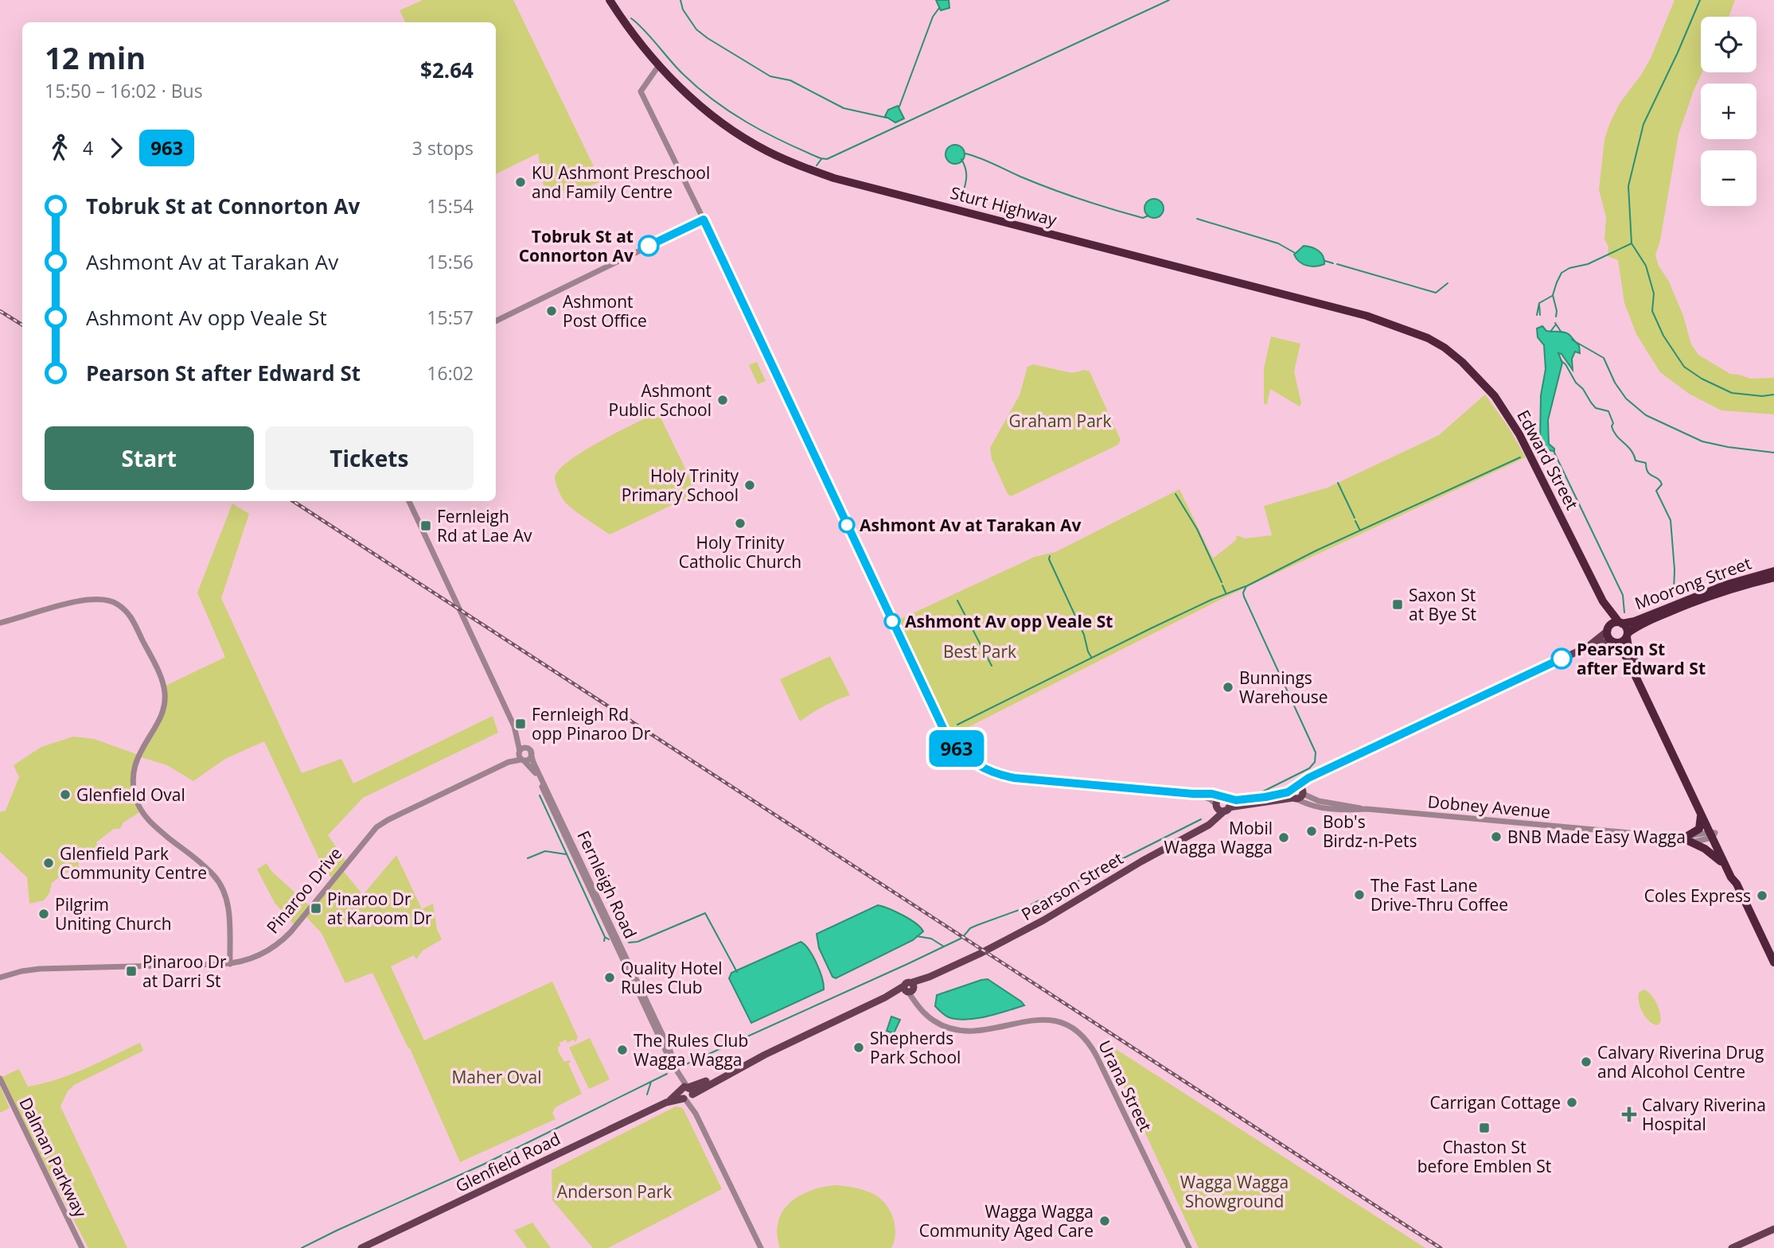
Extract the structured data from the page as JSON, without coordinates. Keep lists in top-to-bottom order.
{
  "streets": {
    "highway": ["Sturt Highway", "Edward Street", "Moorong Street"],
    "main road": ["Dobney Avenue", "Pearson Street", "Glenfield Road"],
    "street": [
      "Fernleigh Road",
      "Pinaroo Drive",
      "Urana Street",
      "Dalman Parkway"
    ]
  },
  "crossings": [
    ["Sturt Highway", "Edward Street"],
    ["Edward Street", "Moorong Street"],
    ["Dobney Avenue", "Pearson Street"],
    ["Fernleigh Road", "Pearson Street"],
    ["Fernleigh Road", "Pinaroo Drive"],
    ["Fernleigh Road", "Glenfield Road"],
    ["Pearson Street", "Urana Street"],
    ["Pearson Street", "Glenfield Road"]
  ],
  "parks": [
    "Graham Park",
    "Best Park",
    "Maher Oval",
    "Wagga Wagga Showground",
    "Anderson Park"
  ],
  "places": {
    "other": [
      "KU Ashmont Preschool and Family Centre",
      "Tobruk St at Connorton Av",
      "Ashmont Post Office",
      "Ashmont Public School",
      "Holy Trinity Primary School",
      "Holy Trinity Catholic Church",
      "Ashmont Av at Tarakan Av",
      "Ashmont Av opp Veale St",
      "Pearson St after Edward St",
      "Bunnings Warehouse",
      "Glenfield Oval",
      "Bob's Birdz-n-Pets",
      "BNB Made Easy Wagga",
      "Mobil Wagga Wagga",
      "Glenfield Park Community Centre",
      "The Fast Lane Drive-Thru Coffee",
      "Coles Express",
      "Pilgrim Uniting Church",
      "Quality Hotel Rules Club",
      "Shepherds Park School",
      "The Rules Club Wagga Wagga",
      "Calvary Riverina Drug and Alcohol Centre",
      "Carrigan Cottage",
      "Wagga Wagga Community Aged Care"
    ],
    "transit": [
      "Fernleigh Rd at Lae Av",
      "Saxon St at Bye St",
      "Fernleigh Rd opp Pinaroo Dr",
      "Pinaroo Dr at Karoom Dr",
      "Pinaroo Dr at Darri St",
      "Chaston St before Emblen St"
    ],
    "health": ["Calvary Riverina Hospital"]
  },
  "lines": ["bus line 963"],
  "page": {
    "on_map": "963",
    "map_buttons": ["+", "−"],
    "heading": ["12 min", "15:50 – 16:02 · Bus", "$2.64"],
    "legs": ["4", "963", "3 stops"],
    "list": [
      {
        "name": "Tobruk St at Connorton Av",
        "value": "15:54"
      },
      {
        "name": "Ashmont Av at Tarakan Av",
        "value": "15:56"
      },
      {
        "name": "Ashmont Av opp Veale St",
        "value": "15:57"
      },
      {
        "name": "Pearson St after Edward St",
        "value": "16:02"
      }
    ],
    "buttons": ["Start", "Tickets"]
  }
}
